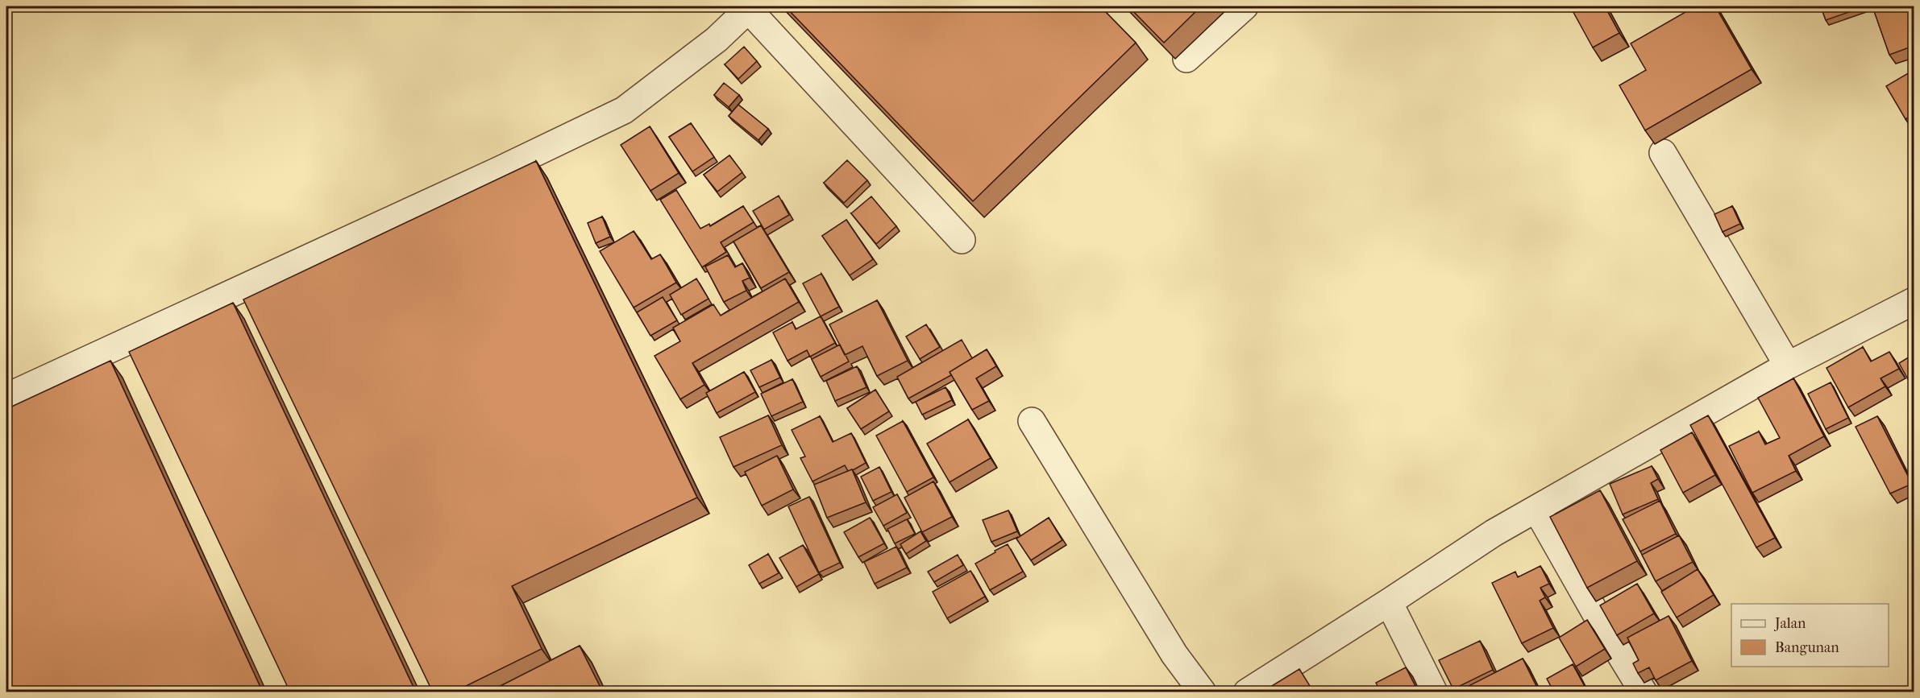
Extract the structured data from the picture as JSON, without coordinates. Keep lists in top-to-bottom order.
{
  "legend": ["Jalan", "Bangunan"]
}
